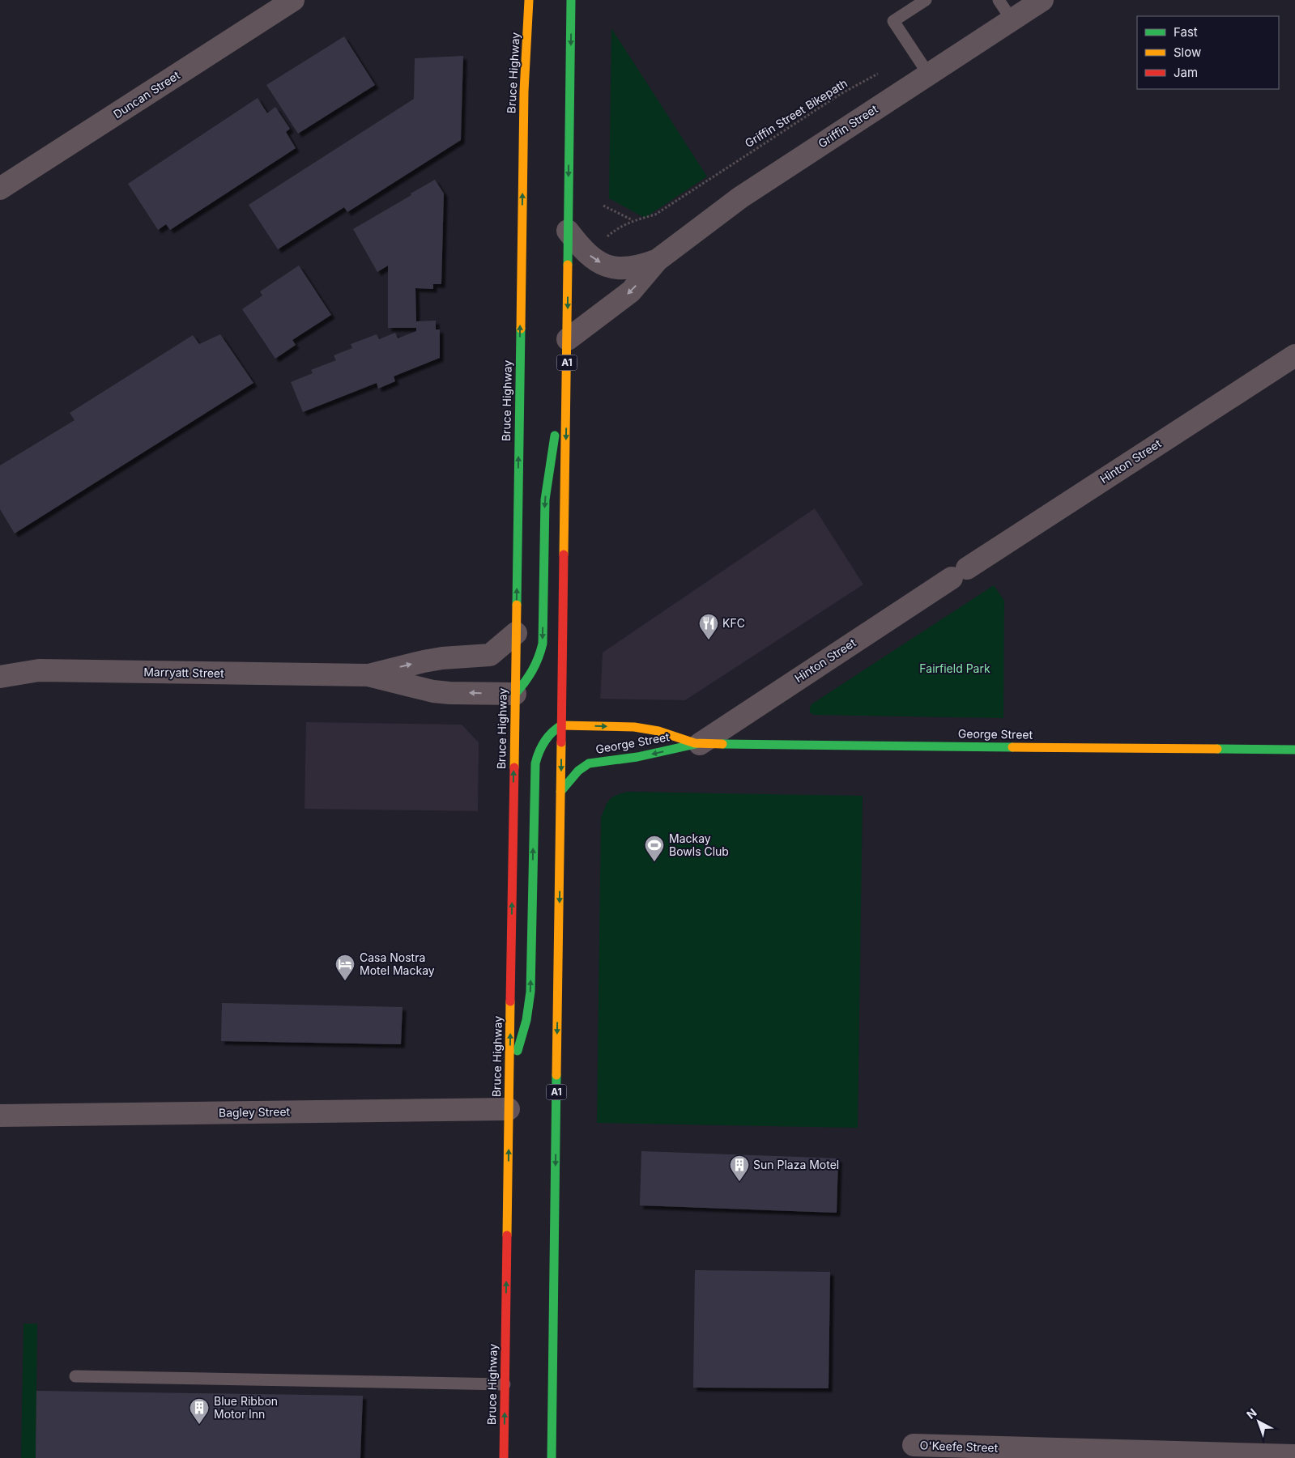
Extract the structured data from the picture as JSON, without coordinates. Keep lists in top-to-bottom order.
{
  "streets": {
    "main road": ["Bruce Highway", "A1", "George Street"],
    "street": [
      "Duncan Street",
      "Griffin Street",
      "Hinton Street",
      "Marryatt Street",
      "Bagley Street",
      "O'Keefe Street"
    ],
    "path": ["Griffin Street Bikepath"]
  },
  "crossings": [
    ["Bruce Highway", "Marryatt Street"],
    ["Bruce Highway", "Bagley Street"],
    ["Griffin Street", "A1"],
    ["A1", "George Street"],
    ["Hinton Street", "George Street"]
  ],
  "parks": ["Fairfield Park"],
  "places": {
    "restaurant": ["KFC"],
    "sports": ["Mackay Bowls Club"],
    "hotel": ["Casa Nostra Motel Mackay"],
    "building": ["Sun Plaza Motel", "Blue Ribbon Motor Inn"]
  },
  "legend": ["Fast", "Slow", "Jam"],
  "north": "top left"
}
